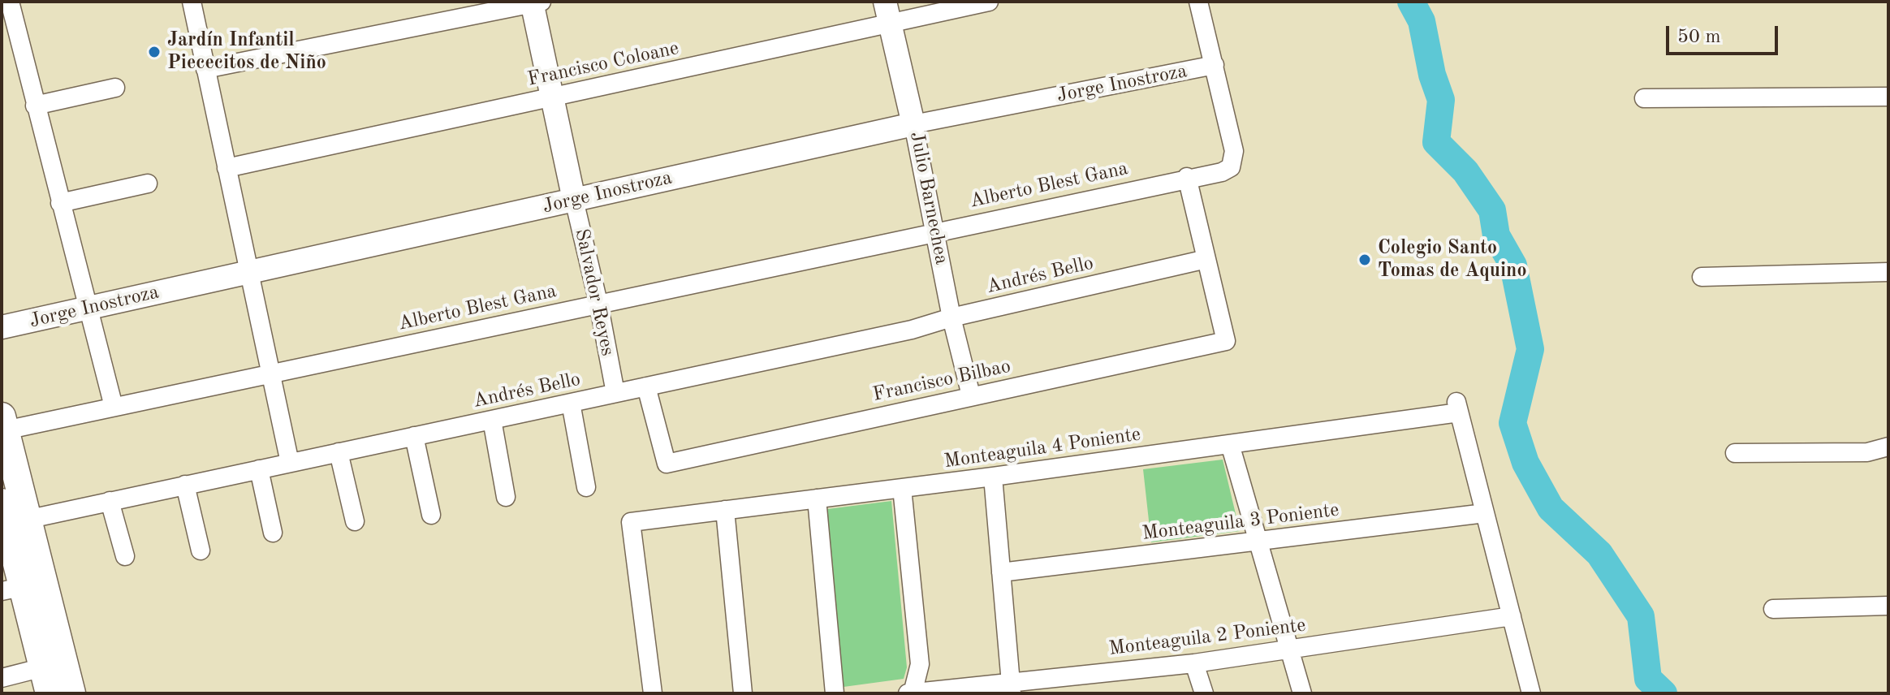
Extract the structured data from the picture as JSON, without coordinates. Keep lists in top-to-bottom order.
{
  "streets": {
    "street": [
      "Francisco Coloane",
      "Jorge Inostroza",
      "Alberto Blest Gana",
      "Julio Barnechea",
      "Andrés Bello",
      "Salvador Reyes",
      "Francisco Bilbao",
      "Monteaguila 4 Poniente",
      "Monteaguila 3 Poniente",
      "Monteaguila 2 Poniente"
    ]
  },
  "crossings": [
    ["Francisco Coloane", "Julio Barnechea"],
    ["Francisco Coloane", "Salvador Reyes"],
    ["Jorge Inostroza", "Alberto Blest Gana"],
    ["Jorge Inostroza", "Julio Barnechea"],
    ["Jorge Inostroza", "Salvador Reyes"],
    ["Alberto Blest Gana", "Julio Barnechea"],
    ["Alberto Blest Gana", "Salvador Reyes"],
    ["Julio Barnechea", "Andrés Bello"],
    ["Julio Barnechea", "Francisco Bilbao"],
    ["Andrés Bello", "Salvador Reyes"],
    ["Andrés Bello", "Francisco Bilbao"],
    ["Monteaguila 4 Poniente", "Monteaguila 3 Poniente"]
  ],
  "places": ["Jardín Infantil Piececitos de Niño", "Colegio Santo Tomas de Aquino"],
  "scale_bar": "50 m"
}
